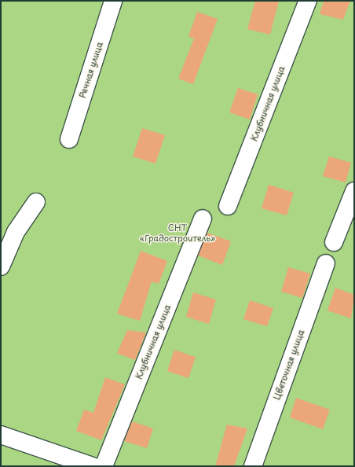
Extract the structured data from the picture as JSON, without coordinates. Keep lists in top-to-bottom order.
{
  "streets": {
    "street": ["Речная улица", "Клубничная улица", "Цветочная улица"]
  },
  "parks": ["СНТ «Градостроитель»"]
}
